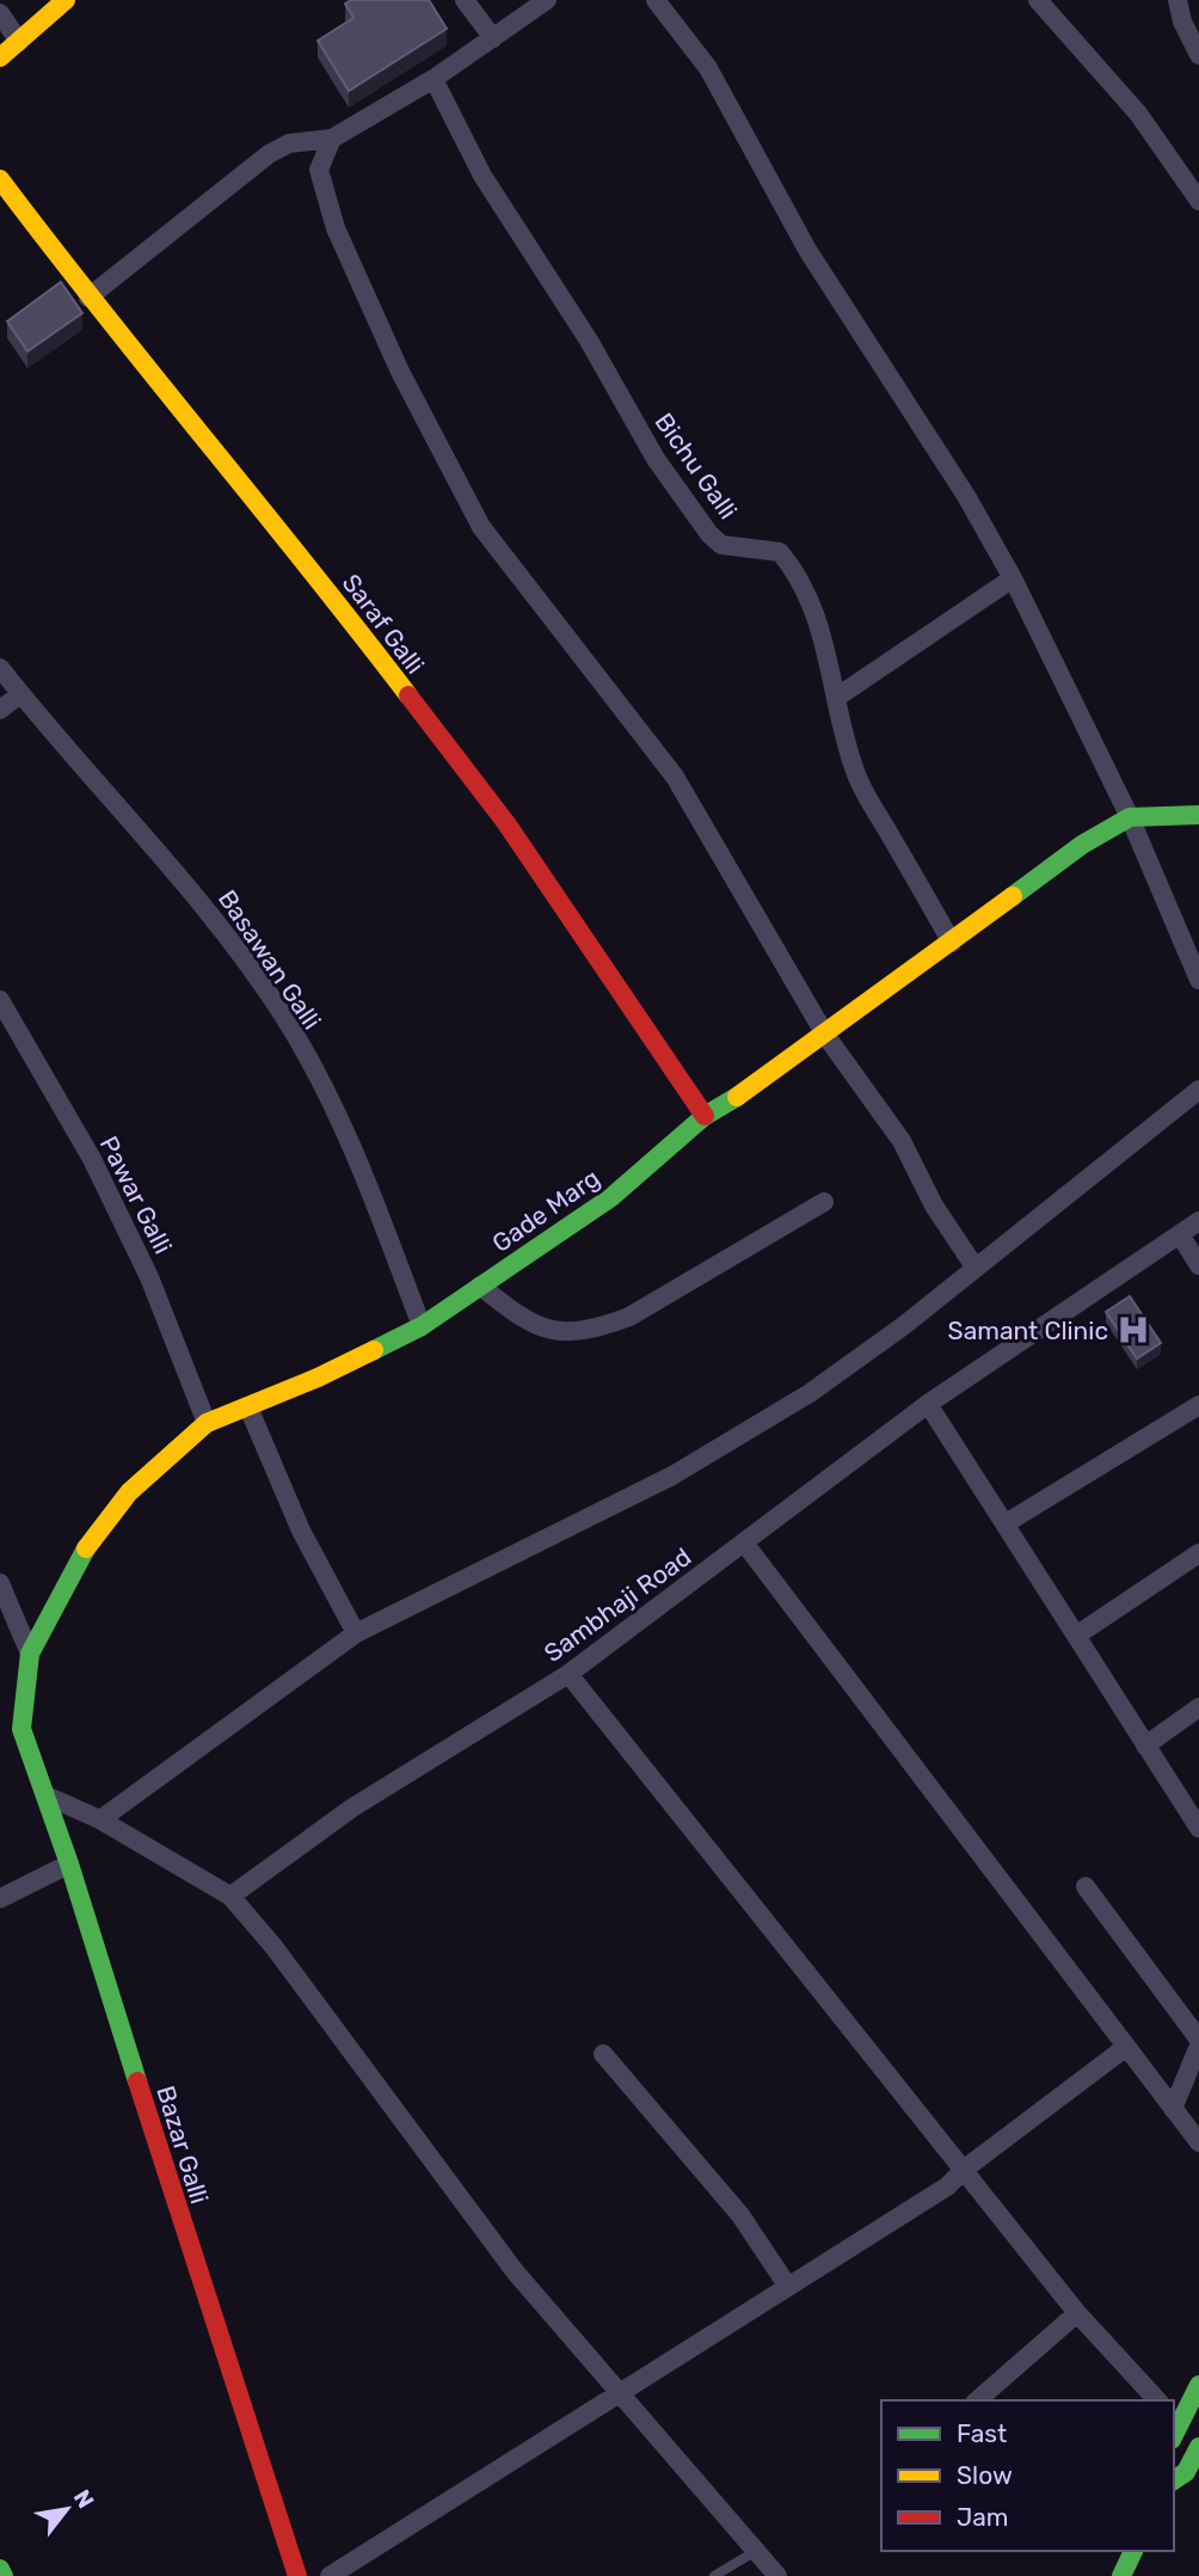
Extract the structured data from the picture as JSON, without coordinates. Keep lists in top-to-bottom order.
{
  "streets": {
    "street": [
      "Bichu Galli",
      "Saraf Galli",
      "Basawan Galli",
      "Pawar Galli",
      "Gade Marg",
      "Sambhaji Road",
      "Bazar Galli"
    ]
  },
  "crossings": [
    ["Bichu Galli", "Gade Marg"],
    ["Saraf Galli", "Gade Marg"],
    ["Basawan Galli", "Gade Marg"],
    ["Pawar Galli", "Gade Marg"],
    ["Gade Marg", "Bazar Galli"]
  ],
  "places": {
    "hospital": ["Samant Clinic"]
  },
  "legend": ["Fast", "Slow", "Jam"],
  "north": "top right"
}
